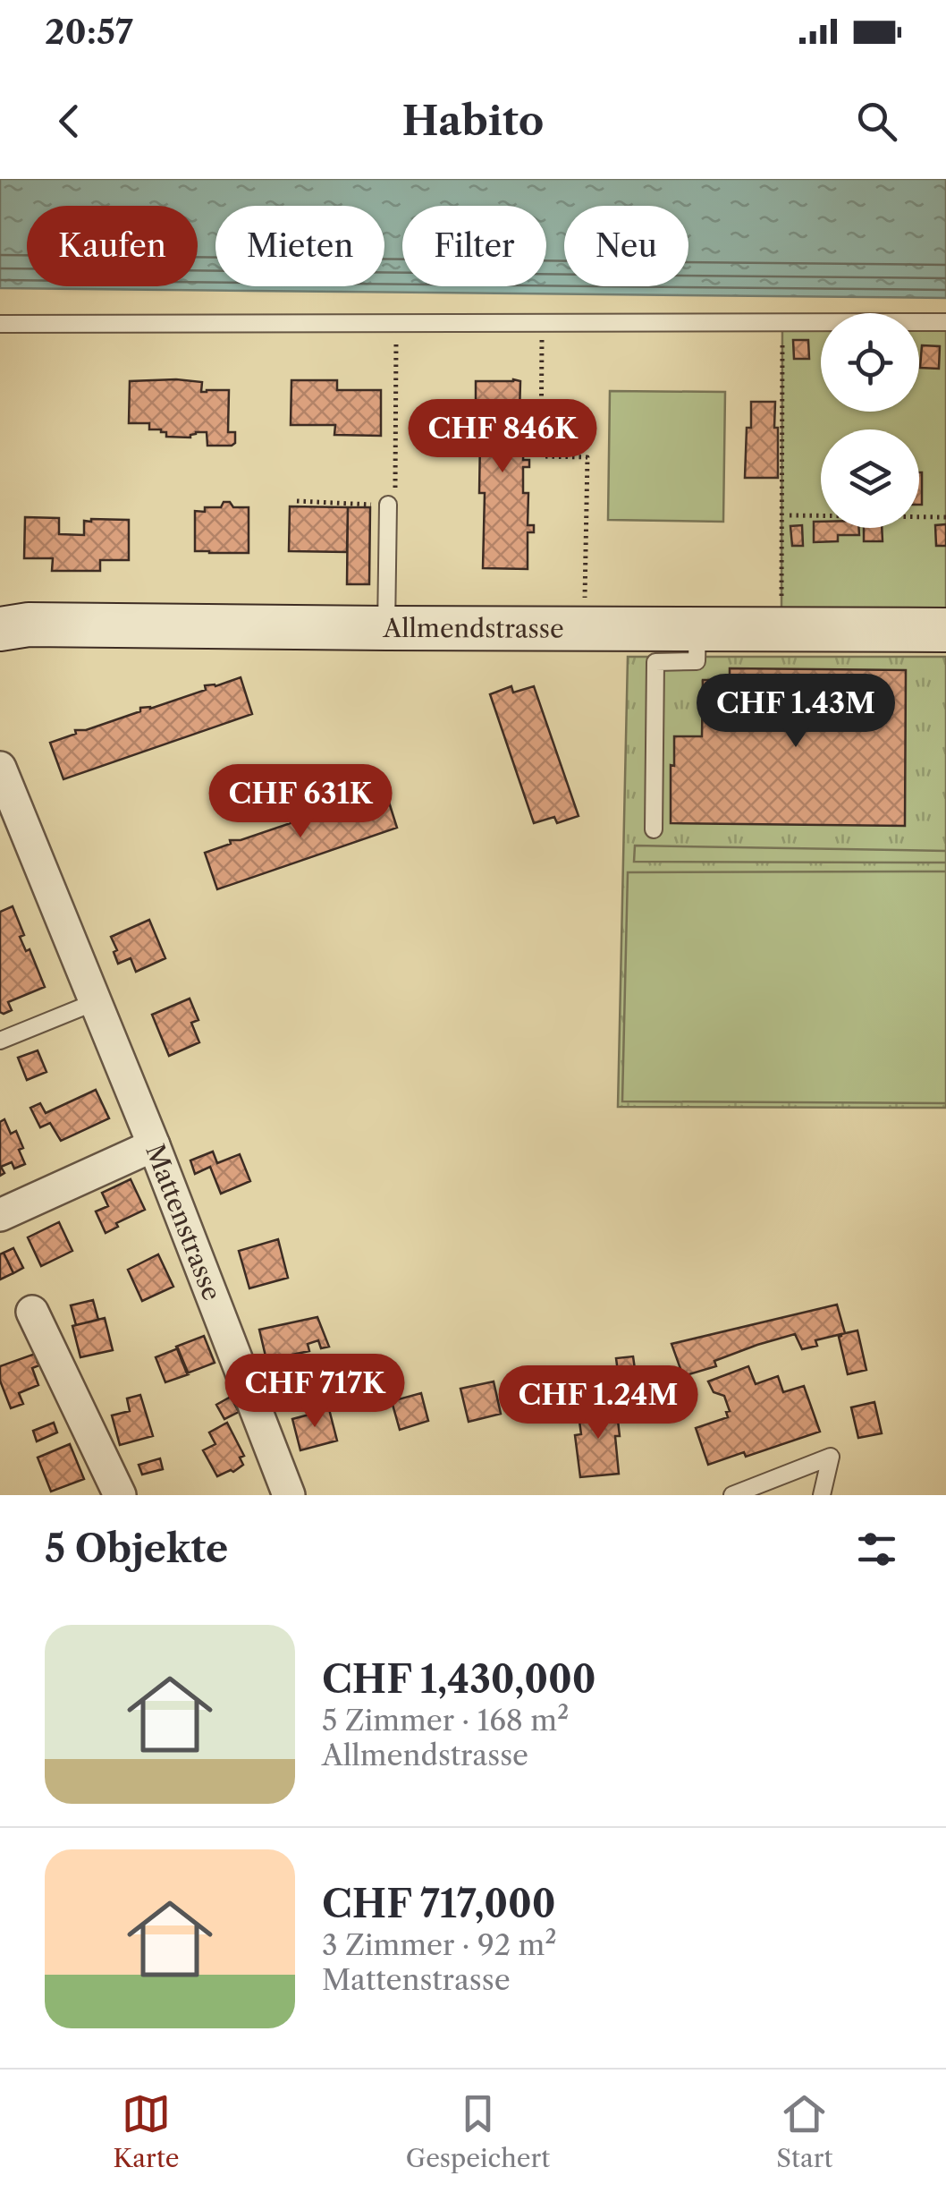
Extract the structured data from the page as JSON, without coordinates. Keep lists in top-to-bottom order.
{
  "streets": {
    "main road": ["Allmendstrasse"],
    "street": ["Mattenstrasse"]
  },
  "page": {
    "status": "20:57",
    "header": "Habito",
    "chip": [
      "Kaufen",
      "Mieten",
      "Filter",
      "Neu"
    ],
    "price": [
      "CHF 846K",
      "CHF 1.43M",
      "CHF 631K",
      "CHF 717K",
      "CHF 1.24M"
    ],
    "heading": "5 Objekte",
    "list": [
      {
        "name": "CHF 1,430,000",
        "note": "5 Zimmer · 168 m² · Allmendstrasse"
      },
      {
        "name": "CHF 717,000",
        "note": "3 Zimmer · 92 m² · Mattenstrasse"
      }
    ],
    "tabs": ["Karte", "Gespeichert", "Start"]
  }
}
